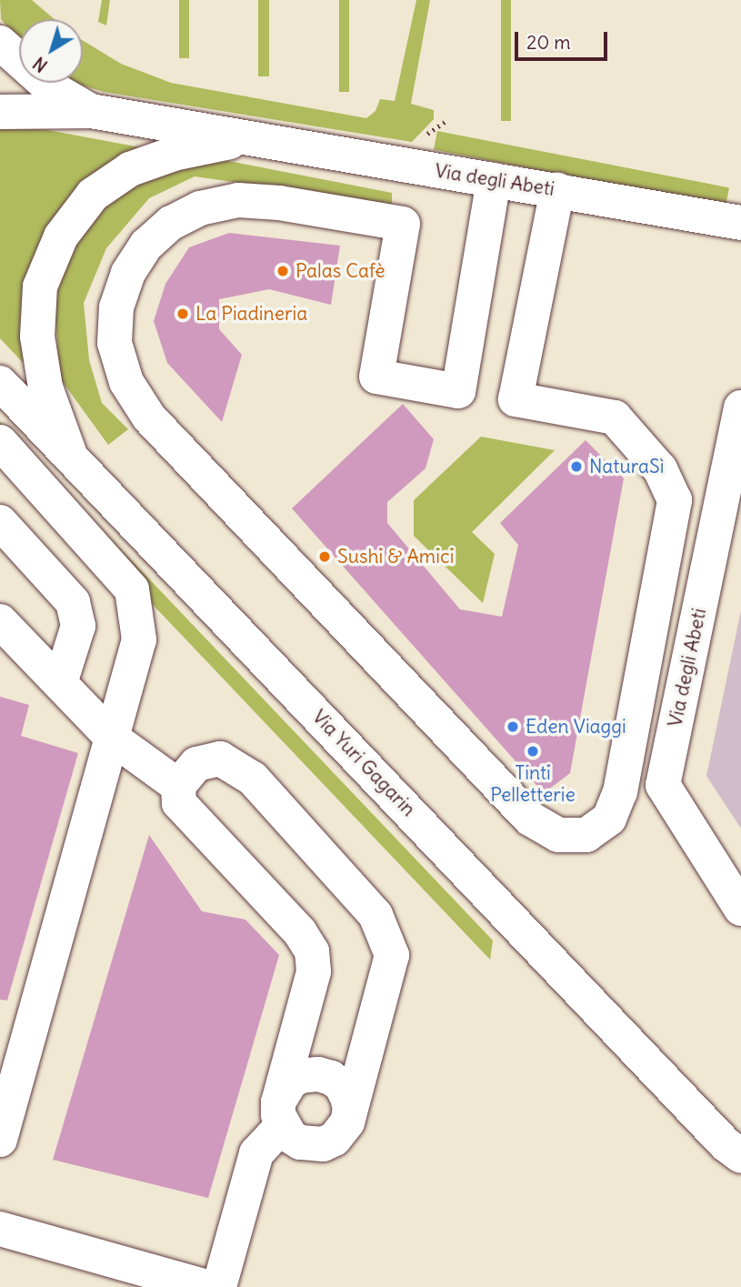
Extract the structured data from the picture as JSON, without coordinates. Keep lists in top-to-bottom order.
{
  "streets": {
    "street": ["Via degli Abeti", "Via Yuri Gagarin"]
  },
  "crossings": [
    ["Via degli Abeti", "Via Yuri Gagarin"]
  ],
  "places": [
    "Palas Cafè",
    "La Piadineria",
    "NaturaSì",
    "Sushi & Amici",
    "Eden Viaggi",
    "Tinti Pelletterie"
  ],
  "scale_bar": "20 m",
  "north": "bottom left"
}
